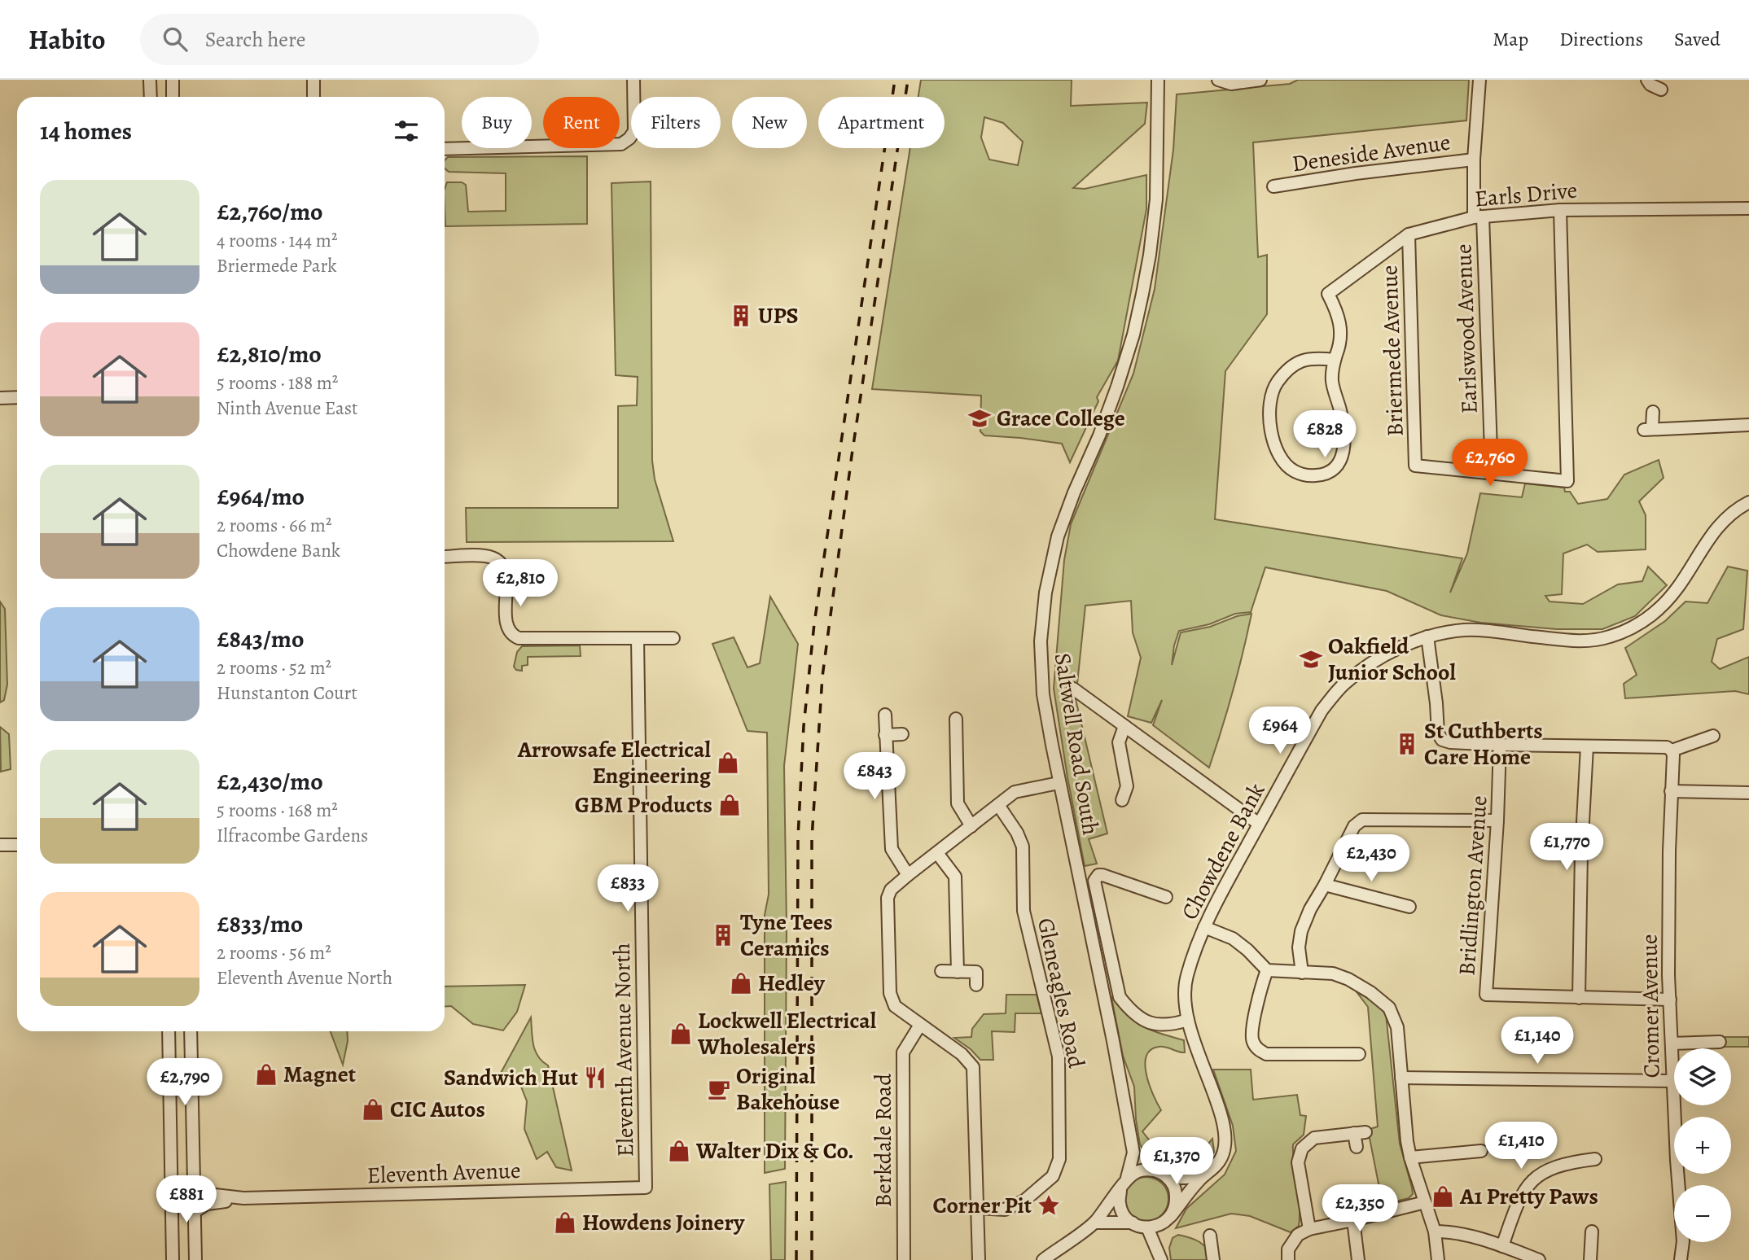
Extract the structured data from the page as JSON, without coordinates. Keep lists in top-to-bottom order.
{
  "streets": {
    "street": [
      "Deneside Avenue",
      "Earls Drive",
      "Earlswood Avenue",
      "Briermede Avenue",
      "Saltwell Road South",
      "Chowdene Bank",
      "Bridlington Avenue",
      "Gleneagles Road",
      "Cromer Avenue",
      "Eleventh Avenue North",
      "Berkdale Road",
      "Eleventh Avenue"
    ]
  },
  "crossings": [
    ["Deneside Avenue", "Earlswood Avenue"],
    ["Earls Drive", "Earlswood Avenue"],
    ["Earls Drive", "Briermede Avenue"],
    ["Earlswood Avenue", "Briermede Avenue"],
    ["Saltwell Road South", "Chowdene Bank"],
    ["Eleventh Avenue North", "Eleventh Avenue"]
  ],
  "places": {
    "building": ["UPS", "St Cuthberts Care Home", "Tyne Tees Ceramics"],
    "school or university": ["Grace College", "Oakfield Junior School"],
    "shop": [
      "Arrowsafe Electrical Engineering",
      "GBM Products",
      "Hedley",
      "Lockwell Electrical Wholesalers",
      "Magnet",
      "CIC Autos",
      "Walter Dix & Co.",
      "A1 Pretty Paws",
      "Howdens Joinery"
    ],
    "restaurant": ["Sandwich Hut"],
    "cafe": ["Original Bakehouse"],
    "place": ["Corner Pit"]
  },
  "page": {
    "header": "Habito",
    "search": "Search here",
    "nav": ["Map", "Directions", "Saved"],
    "chip": [
      "Buy",
      "Rent",
      "Filters",
      "New",
      "Apartment"
    ],
    "heading": "14 homes",
    "list": [
      {
        "name": "£2,760/mo",
        "note": "4 rooms · 144 m² · Briermede Park"
      },
      {
        "name": "£2,810/mo",
        "note": "5 rooms · 188 m² · Ninth Avenue East"
      },
      {
        "name": "£964/mo",
        "note": "2 rooms · 66 m² · Chowdene Bank"
      },
      {
        "name": "£843/mo",
        "note": "2 rooms · 52 m² · Hunstanton Court"
      },
      {
        "name": "£2,430/mo",
        "note": "5 rooms · 168 m² · Ilfracombe Gardens"
      },
      {
        "name": "£833/mo",
        "note": "2 rooms · 56 m² · Eleventh Avenue North"
      }
    ],
    "price": [
      "£828",
      "£2,760",
      "£2,810",
      "£964",
      "£843",
      "£1,770",
      "£2,430",
      "£833",
      "£1,140",
      "£2,790",
      "£1,410",
      "£1,370",
      "£881",
      "£2,350"
    ],
    "map_buttons": ["+", "−"]
  }
}
